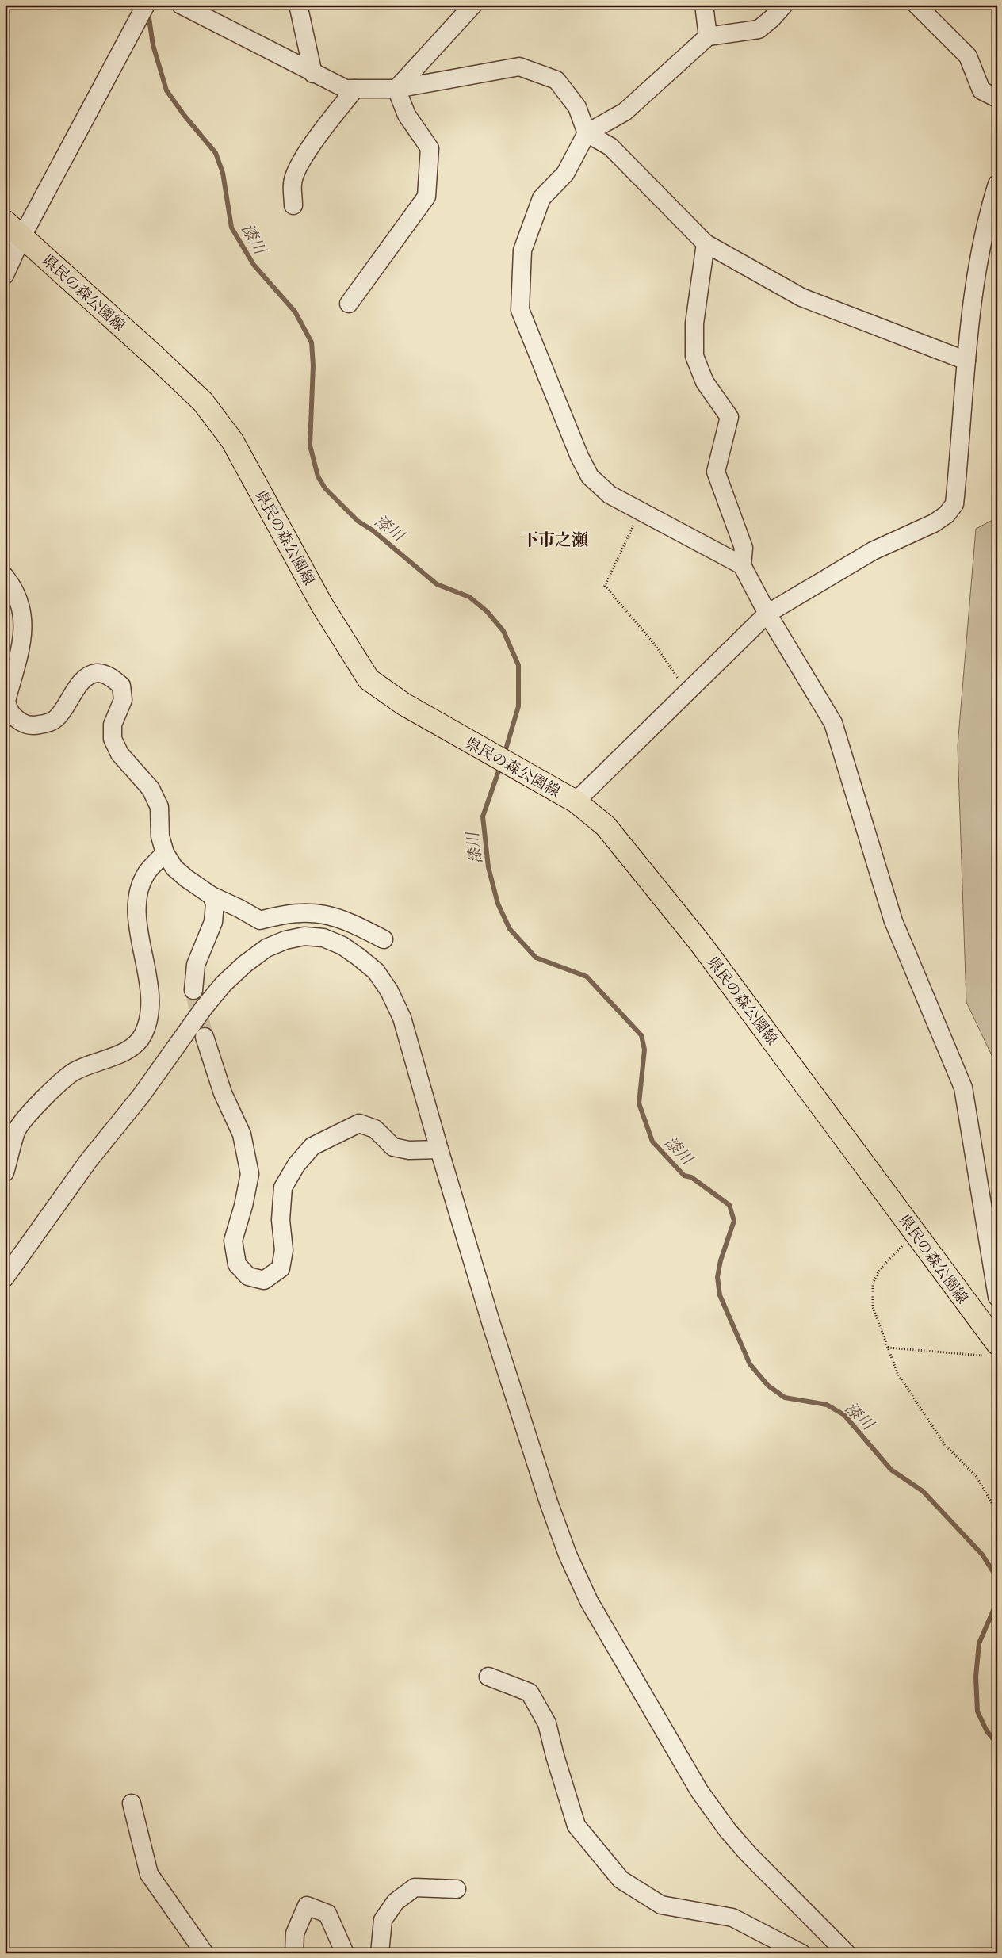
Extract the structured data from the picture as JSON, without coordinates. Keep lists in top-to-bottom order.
{
  "streets": {
    "main road": ["県民の森公園線"]
  },
  "districts": ["下市之瀬"],
  "water": ["漆川"]
}
